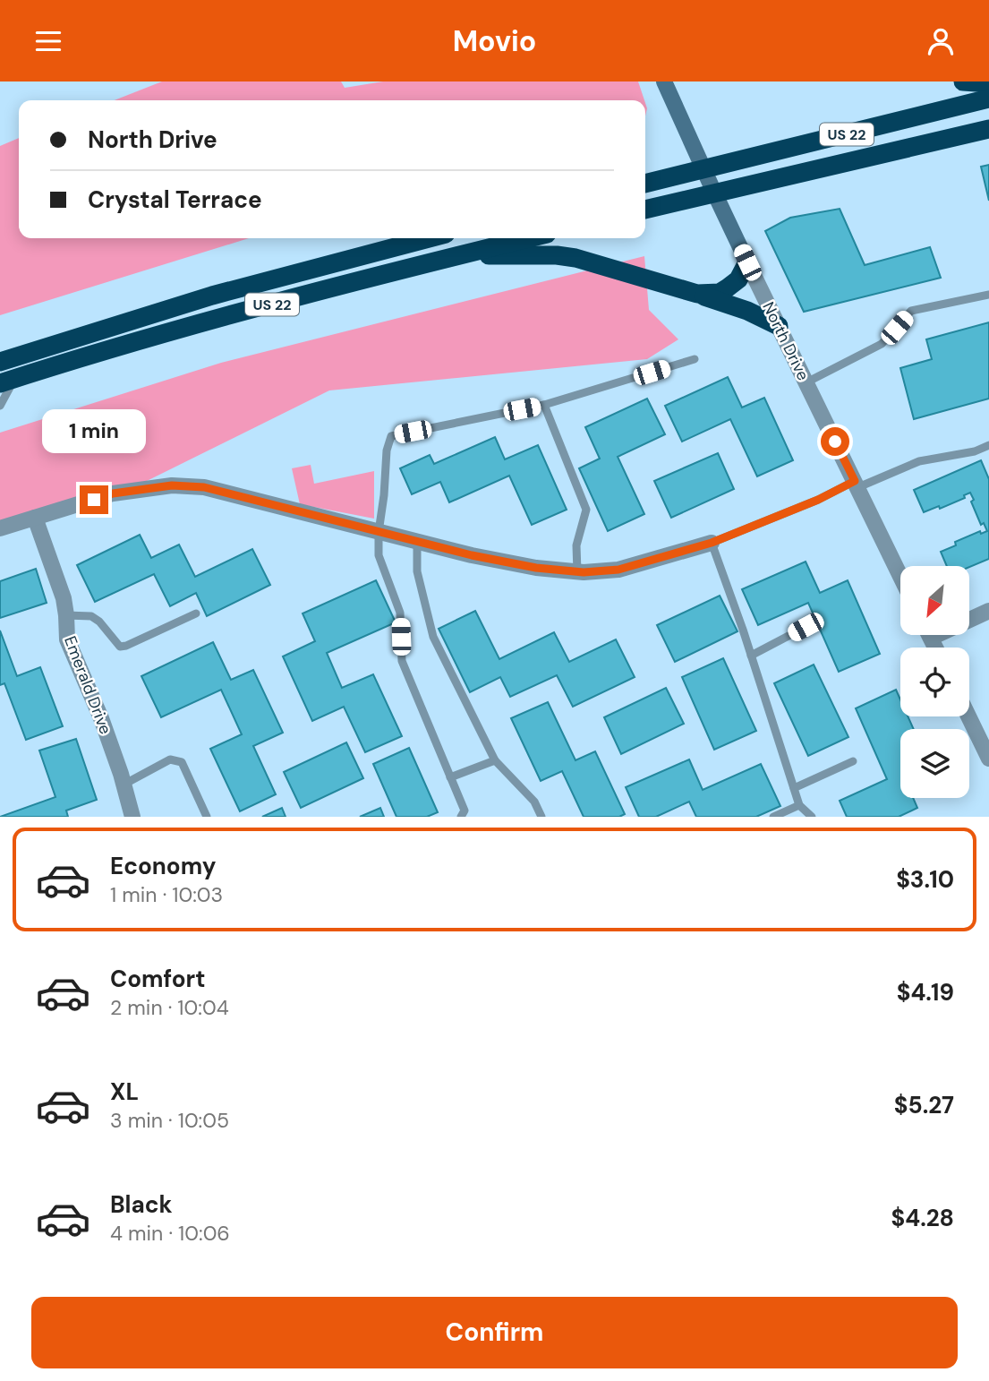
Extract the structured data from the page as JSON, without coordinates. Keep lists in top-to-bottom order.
{
  "streets": {
    "highway": ["US 22"],
    "street": ["North Drive", "Emerald Drive"]
  },
  "crossings": [
    ["US 22", "North Drive"]
  ],
  "north": "bottom left",
  "page": {
    "header": "Movio",
    "banner": ["North Drive", "Crystal Terrace"],
    "bubble": "1 min",
    "list": [
      {
        "name": "Economy",
        "note": "1 min · 10:03",
        "value": "$3.10"
      },
      {
        "name": "Comfort",
        "note": "2 min · 10:04",
        "value": "$4.19"
      },
      {
        "name": "XL",
        "note": "3 min · 10:05",
        "value": "$5.27"
      },
      {
        "name": "Black",
        "note": "4 min · 10:06",
        "value": "$4.28"
      }
    ],
    "buttons": "Confirm"
  }
}
